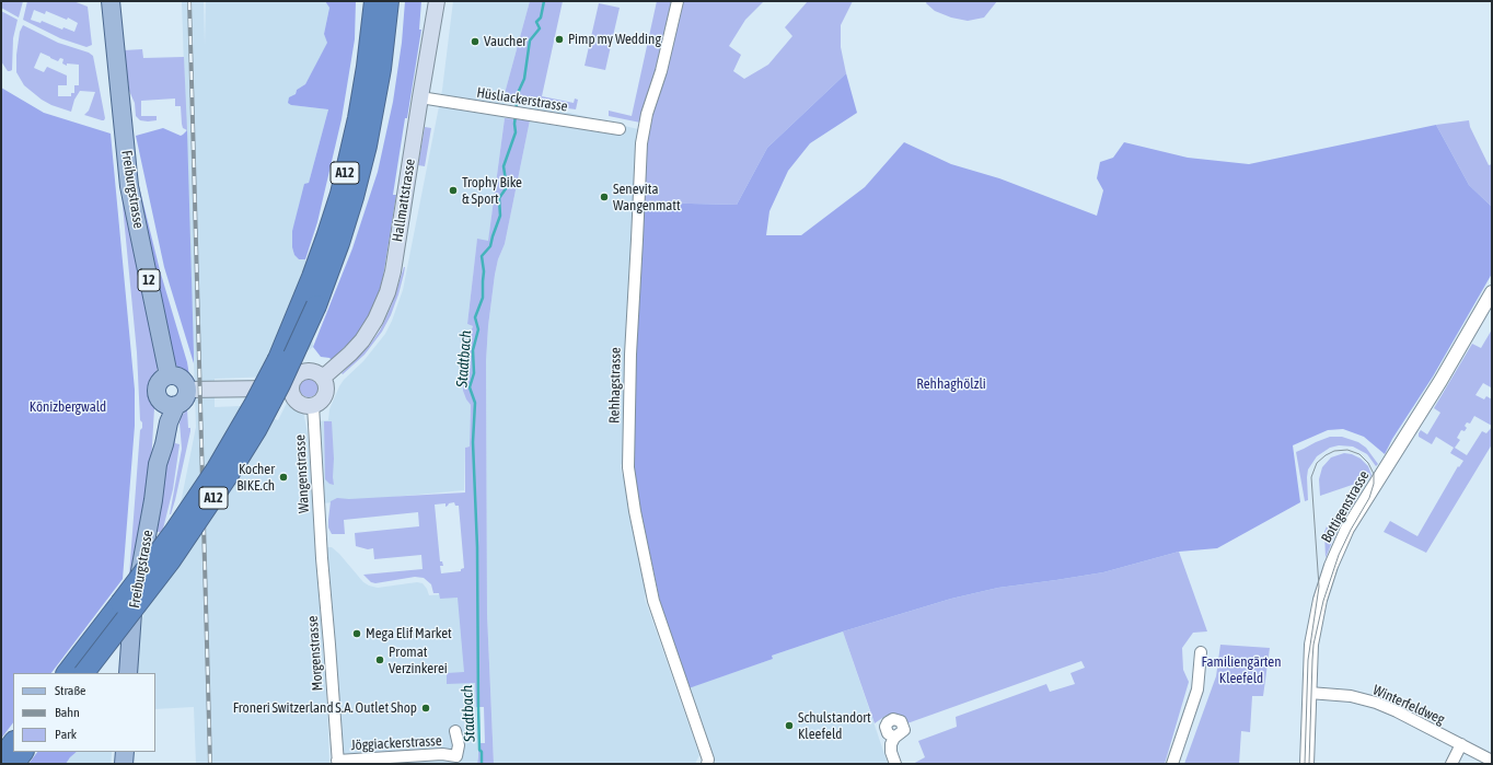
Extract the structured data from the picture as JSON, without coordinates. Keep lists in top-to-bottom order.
{
  "streets": {
    "highway": ["A12"],
    "main road": ["Freiburgstrasse", "Hallmattstrasse", "12"],
    "street": [
      "Hüsliackerstrasse",
      "Rehhagstrasse",
      "Wangenstrasse",
      "Bottigenstrasse",
      "Morgenstrasse",
      "Winterfeldweg",
      "Jöggiackerstrasse"
    ]
  },
  "crossings": [
    ["Hüsliackerstrasse", "Hallmattstrasse"],
    ["Hallmattstrasse", "Wangenstrasse"],
    ["Wangenstrasse", "Morgenstrasse"],
    ["Bottigenstrasse", "Winterfeldweg"],
    ["Morgenstrasse", "Jöggiackerstrasse"]
  ],
  "water": ["Stadtbach"],
  "parks": ["Rehhaghölzli", "Könizbergwald", "Familiengärten Kleefeld"],
  "places": [
    "Pimp my Wedding",
    "Vaucher",
    "Trophy Bike & Sport",
    "Senevita Wangenmatt",
    "Kocher BIKE.ch",
    "Mega Elif Market",
    "Promat Verzinkerei",
    "Froneri Switzerland S.A. Outlet Shop",
    "Schulstandort Kleefeld"
  ],
  "legend": ["Straße", "Bahn", "Park"]
}
